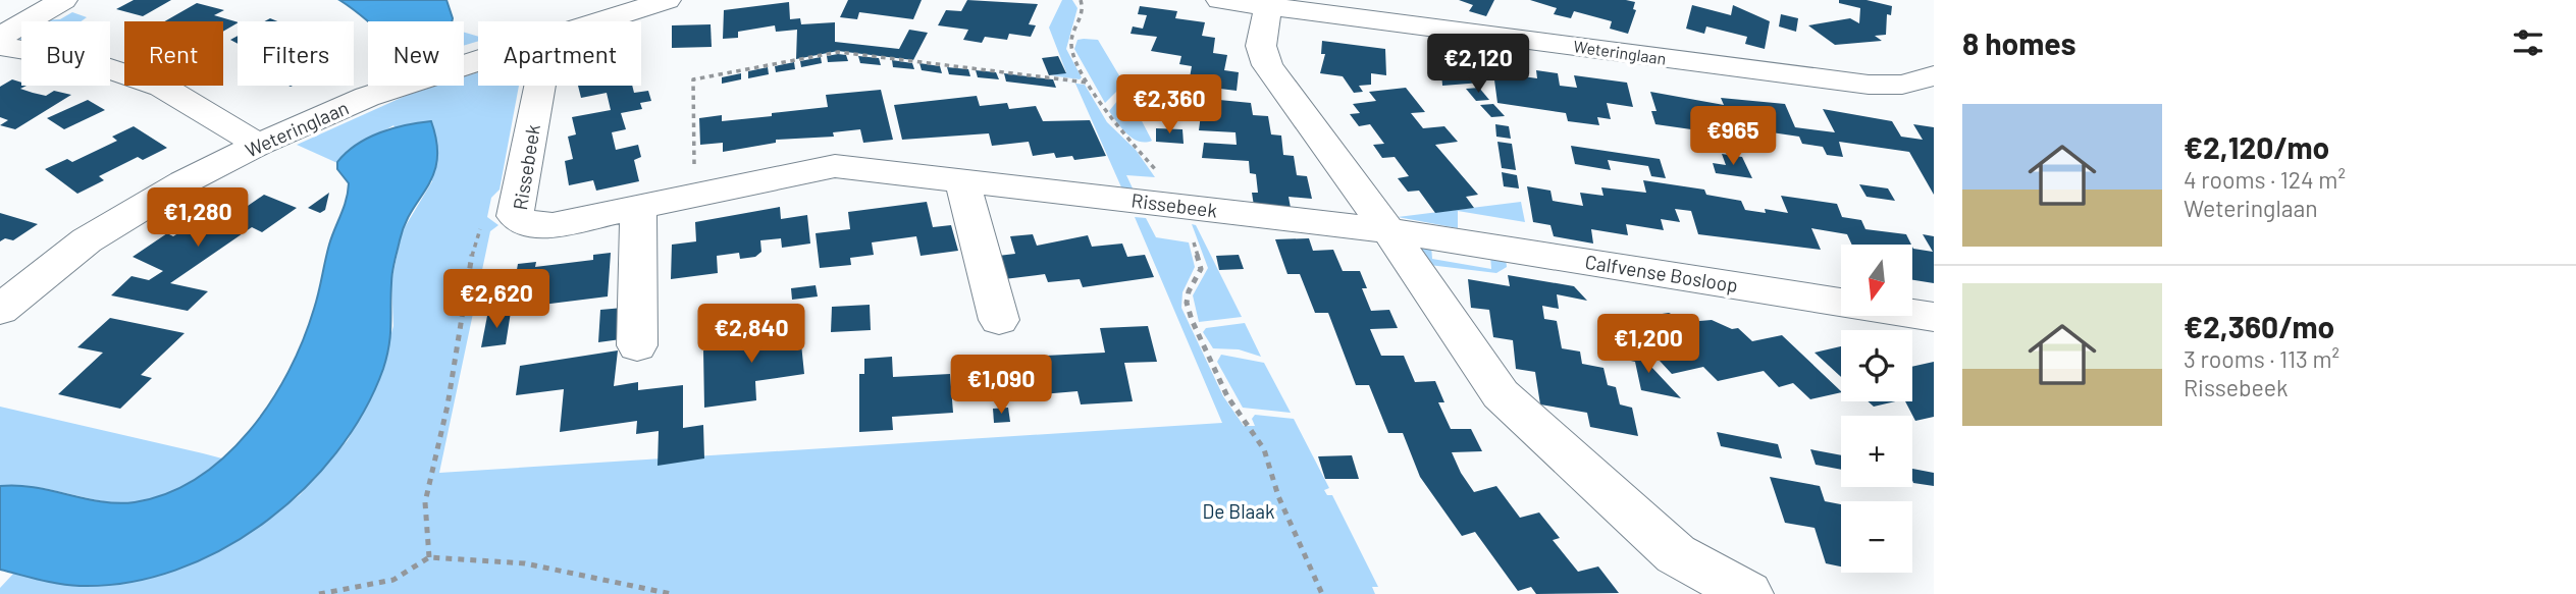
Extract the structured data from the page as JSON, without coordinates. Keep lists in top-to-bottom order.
{
  "streets": {
    "street": ["Weteringlaan", "Rissebeek", "Calfvense Bosloop"]
  },
  "crossings": [
    ["Rissebeek", "Calfvense Bosloop"]
  ],
  "parks": ["De Blaak"],
  "north": "bottom",
  "page": {
    "heading": "8 homes",
    "chip": [
      "Buy",
      "Rent",
      "Filters",
      "New",
      "Apartment"
    ],
    "price": [
      "€2,120",
      "€2,360",
      "€965",
      "€1,280",
      "€2,620",
      "€2,840",
      "€1,200",
      "€1,090"
    ],
    "list": [
      {
        "name": "€2,120/mo",
        "note": "4 rooms · 124 m² · Weteringlaan"
      },
      {
        "name": "€2,360/mo",
        "note": "3 rooms · 113 m² · Rissebeek"
      }
    ],
    "map_buttons": ["+", "−"]
  }
}
